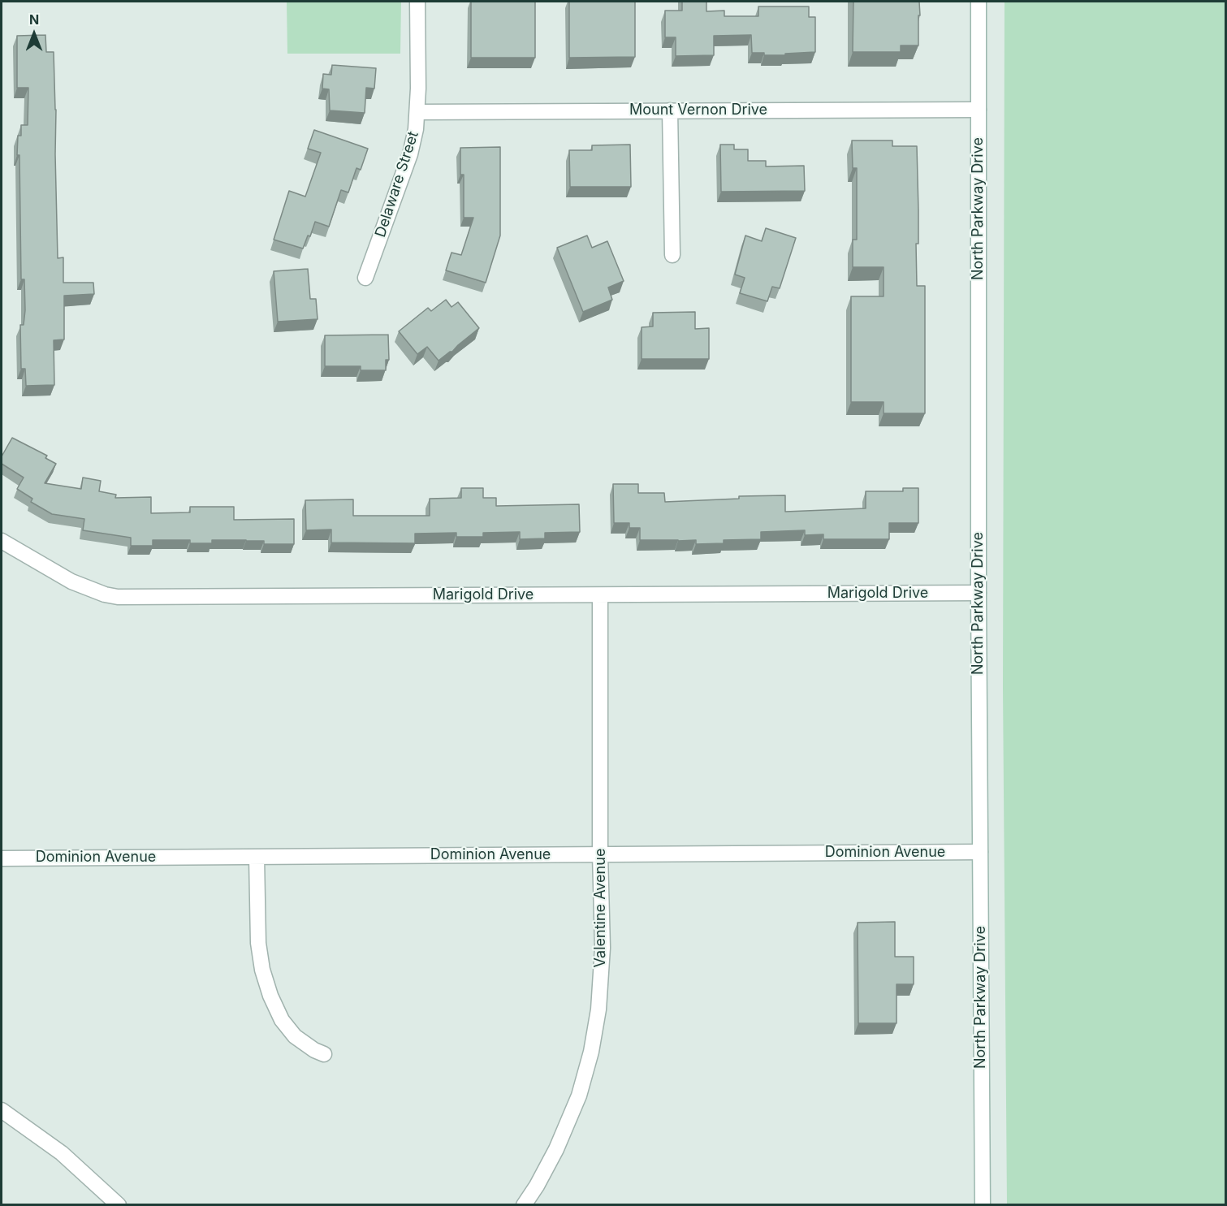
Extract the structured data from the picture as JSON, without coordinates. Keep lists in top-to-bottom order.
{
  "streets": {
    "street": [
      "Mount Vernon Drive",
      "Delaware Street",
      "North Parkway Drive",
      "Marigold Drive",
      "Dominion Avenue",
      "Valentine Avenue"
    ]
  },
  "crossings": [
    ["Mount Vernon Drive", "Delaware Street"],
    ["Mount Vernon Drive", "North Parkway Drive"],
    ["North Parkway Drive", "Marigold Drive"],
    ["North Parkway Drive", "Dominion Avenue"],
    ["Marigold Drive", "Valentine Avenue"],
    ["Dominion Avenue", "Valentine Avenue"]
  ],
  "north": "top"
}
